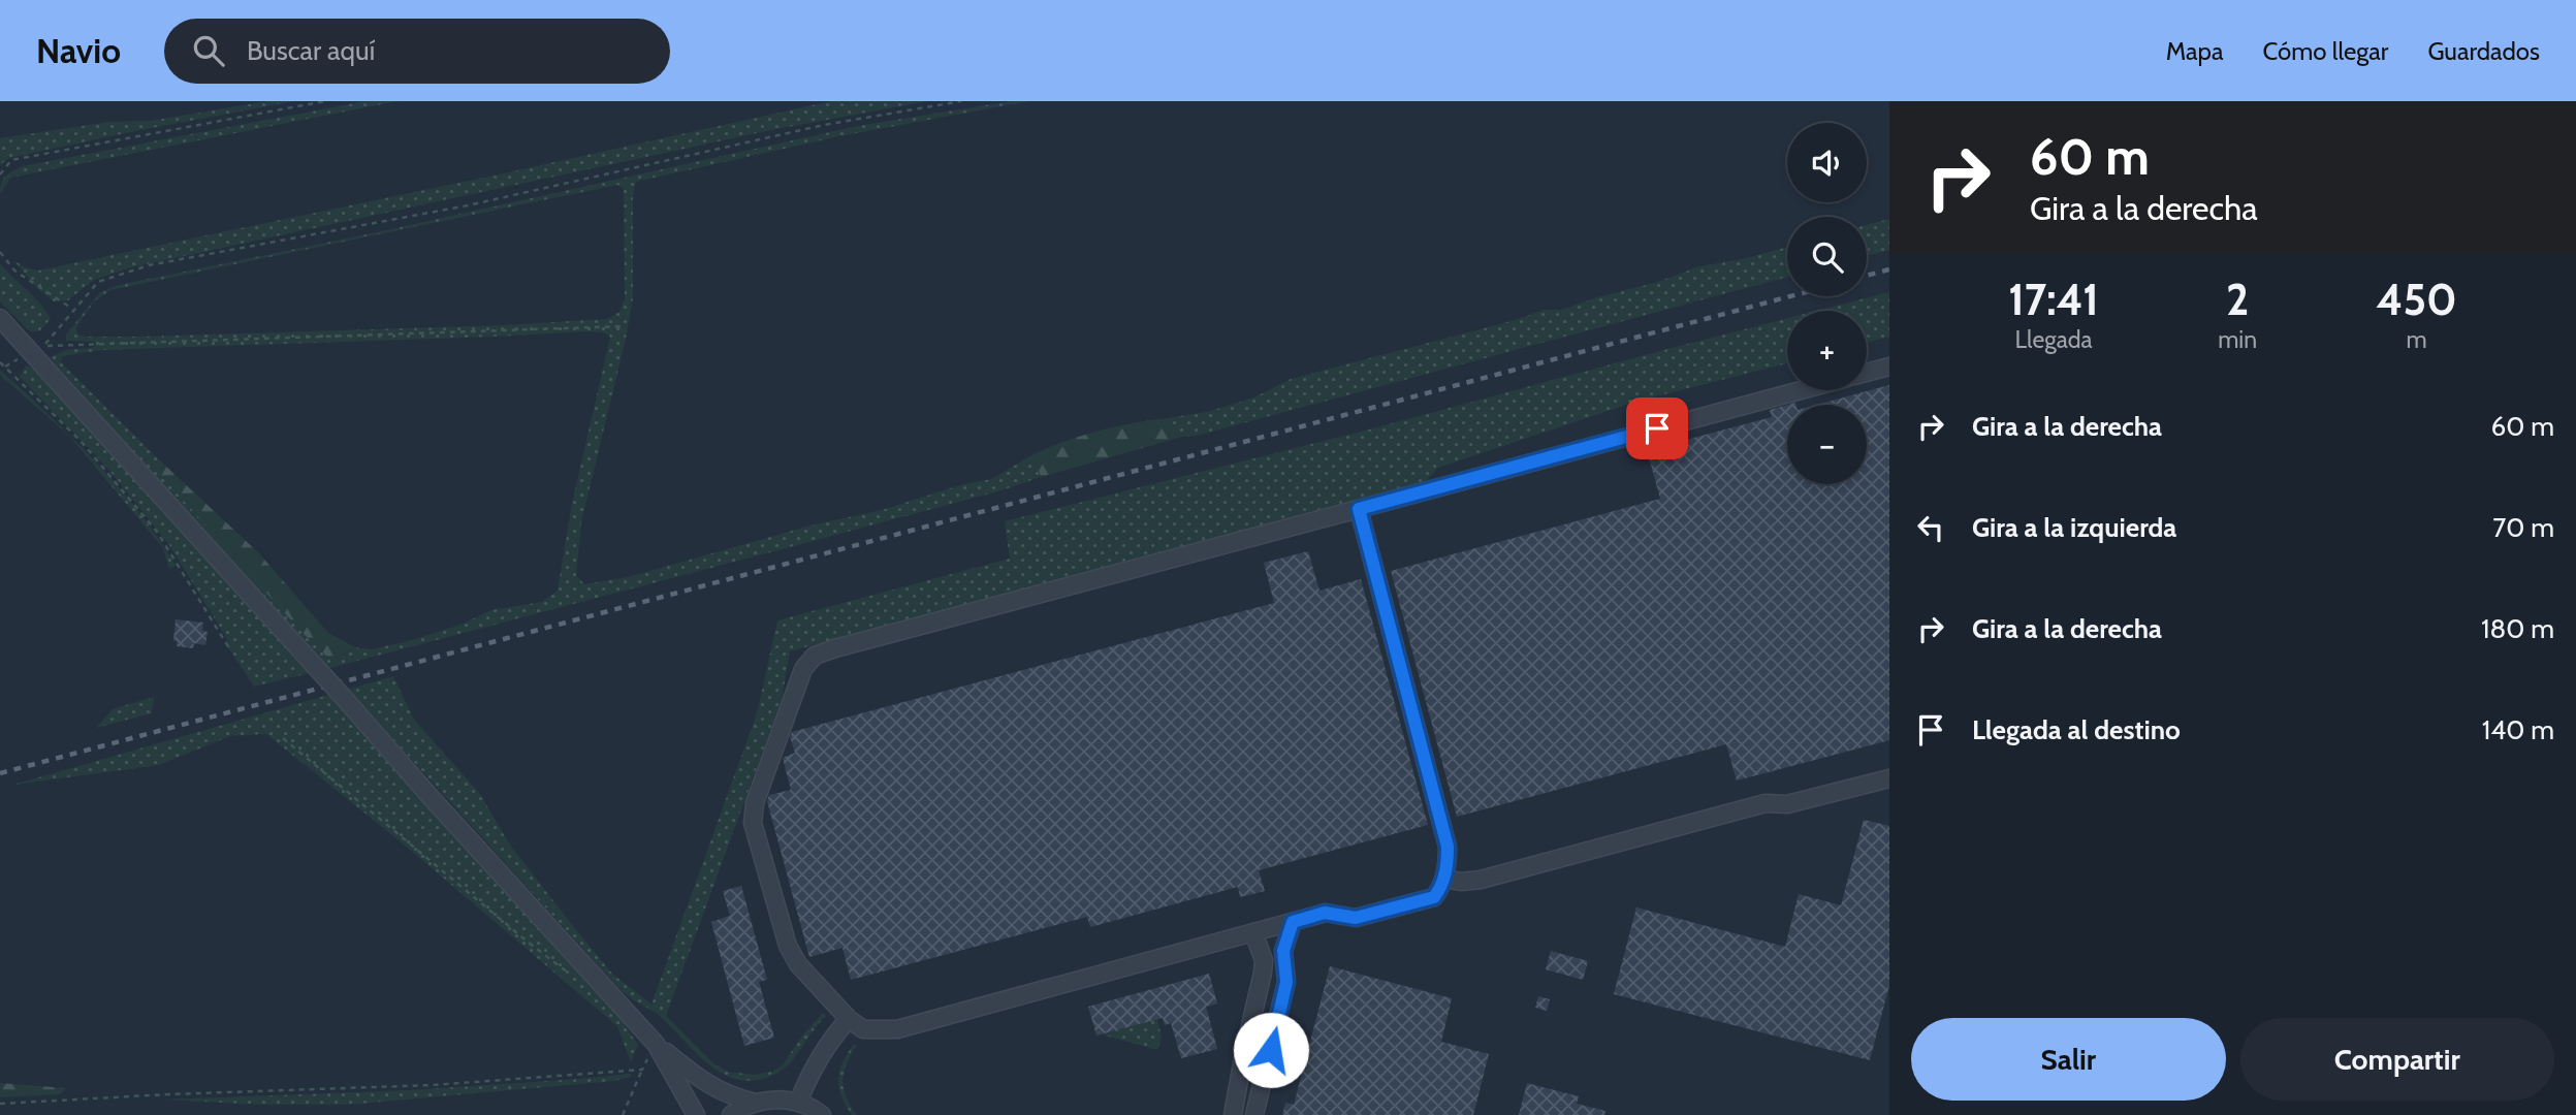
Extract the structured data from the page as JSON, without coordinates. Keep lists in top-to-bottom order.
{
  "page": {
    "header": "Navio",
    "search": "Buscar aquí",
    "nav": ["Mapa", "Cómo llegar", "Guardados"],
    "turn": ["60 m", "Gira a la derecha"],
    "map_buttons": ["+", "−"],
    "eta": [
      "17:41",
      "Llegada",
      "2",
      "min",
      "450",
      "m"
    ],
    "list": [
      {
        "name": "Gira a la derecha",
        "value": "60 m"
      },
      {
        "name": "Gira a la izquierda",
        "value": "70 m"
      },
      {
        "name": "Gira a la derecha",
        "value": "180 m"
      },
      {
        "name": "Llegada al destino",
        "value": "140 m"
      }
    ],
    "buttons": ["Salir", "Compartir"]
  }
}
